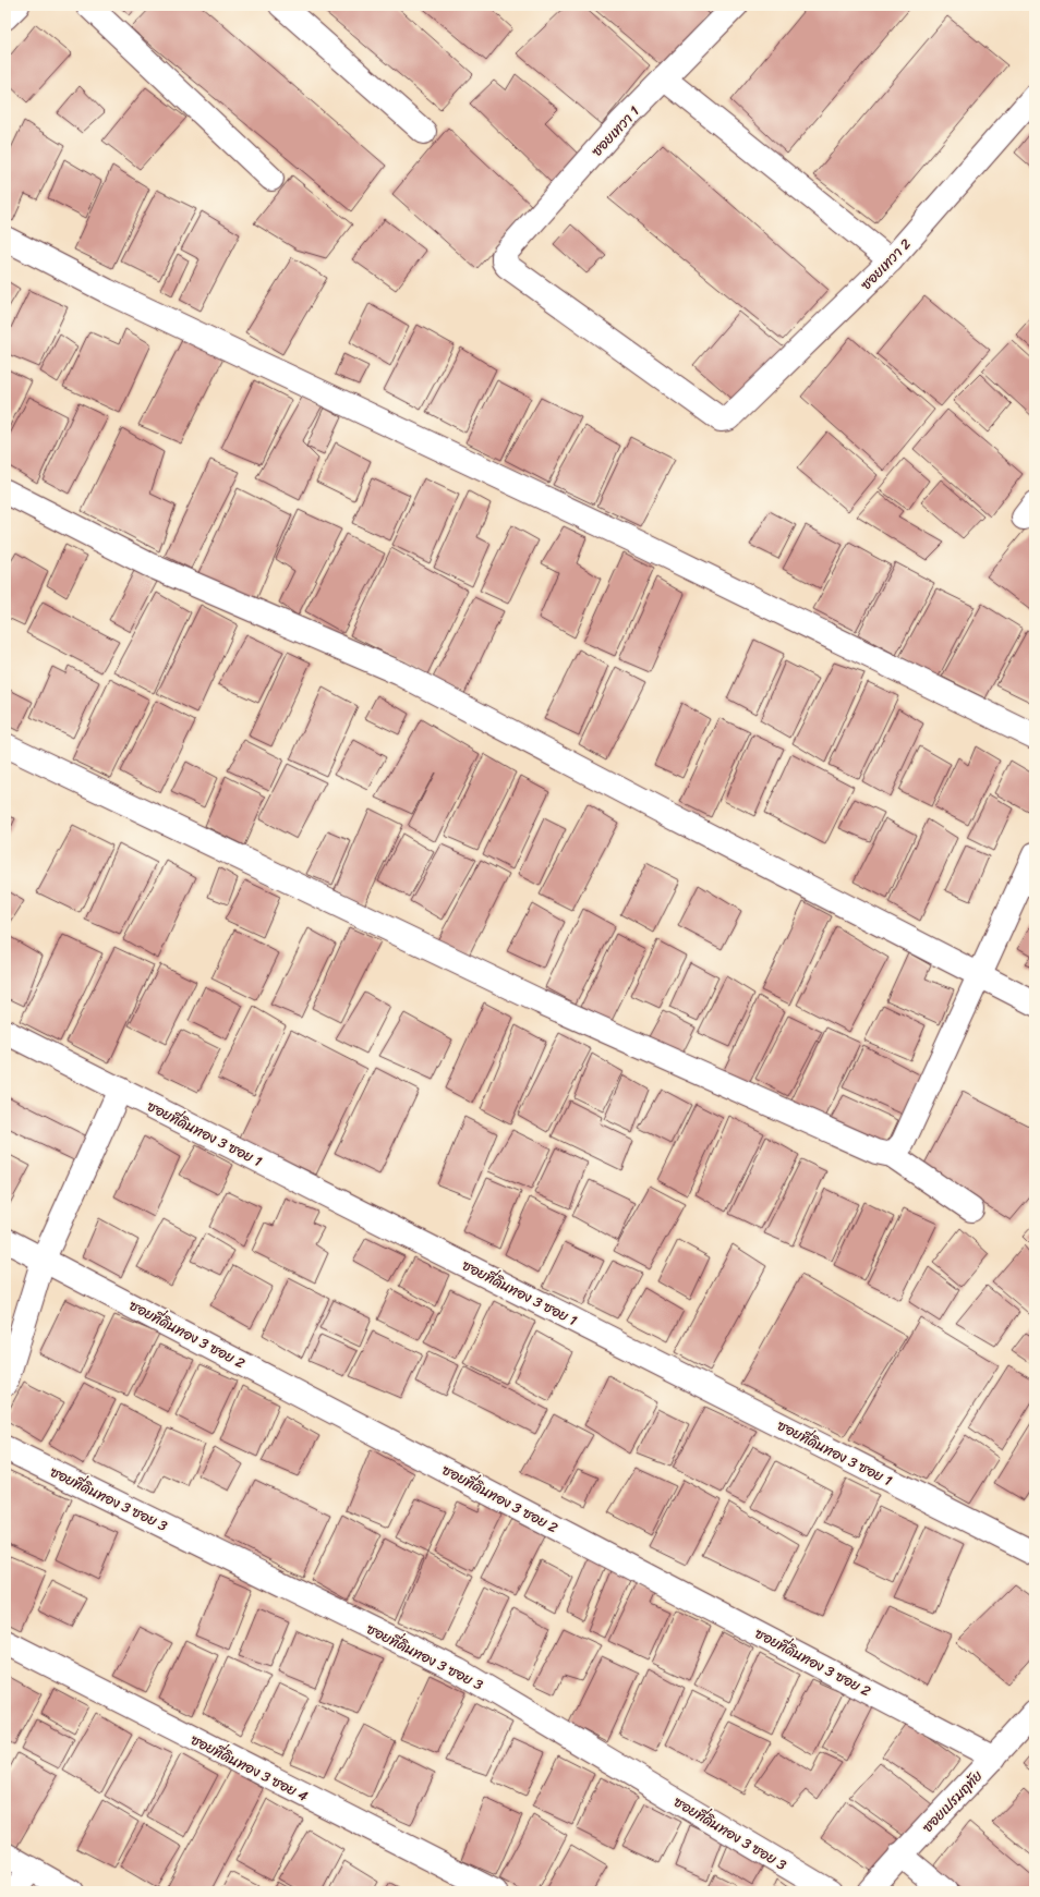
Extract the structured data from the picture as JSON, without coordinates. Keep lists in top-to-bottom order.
{
  "streets": {
    "street": [
      "ซอยเทวา 1",
      "ซอยเทวา 2",
      "ซอยที่ดินทอง 3 ซอย 1",
      "ซอยที่ดินทอง 3 ซอย 2",
      "ซอยที่ดินทอง 3 ซอย 3",
      "ซอยที่ดินทอง 3 ซอย 4",
      "ซอยเปรมฤทัย"
    ]
  },
  "crossings": [
    ["ซอยเทวา 1", "ซอยเทวา 2"],
    ["ซอยที่ดินทอง 3 ซอย 2", "ซอยเปรมฤทัย"]
  ]
}
